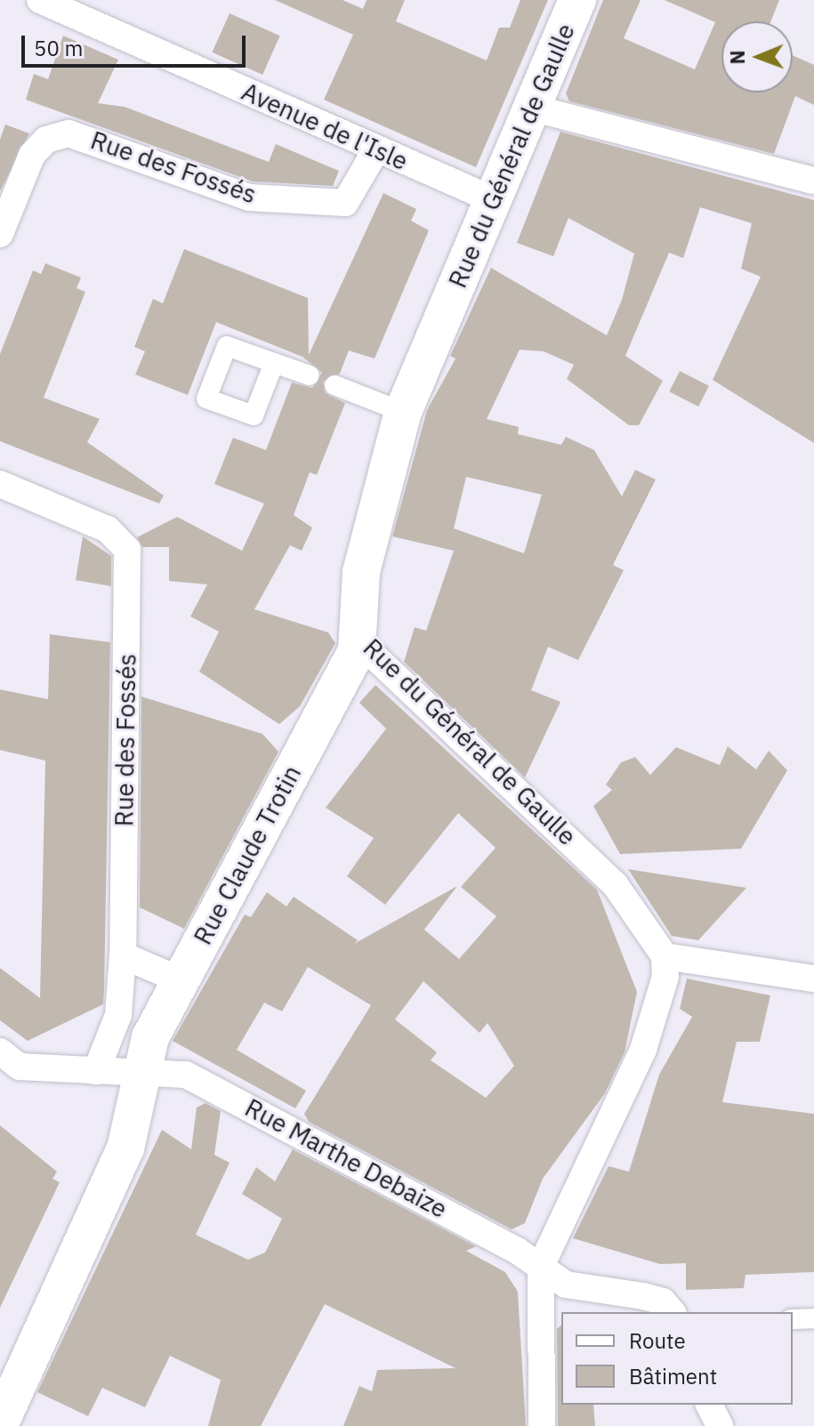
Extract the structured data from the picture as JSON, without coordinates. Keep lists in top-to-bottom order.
{
  "streets": {
    "main road": ["Rue du Général de Gaulle", "Rue Claude Trotin"],
    "street": ["Avenue de l'Isle", "Rue des Fossés", "Rue Marthe Debaize"]
  },
  "crossings": [
    ["Avenue de l'Isle", "Rue du Général de Gaulle"],
    ["Avenue de l'Isle", "Rue des Fossés"],
    ["Rue du Général de Gaulle", "Rue Claude Trotin"],
    ["Rue des Fossés", "Rue Marthe Debaize"],
    ["Rue Claude Trotin", "Rue Marthe Debaize"]
  ],
  "legend": ["Route", "Bâtiment"],
  "scale_bar": "50 m",
  "north": "left"
}
